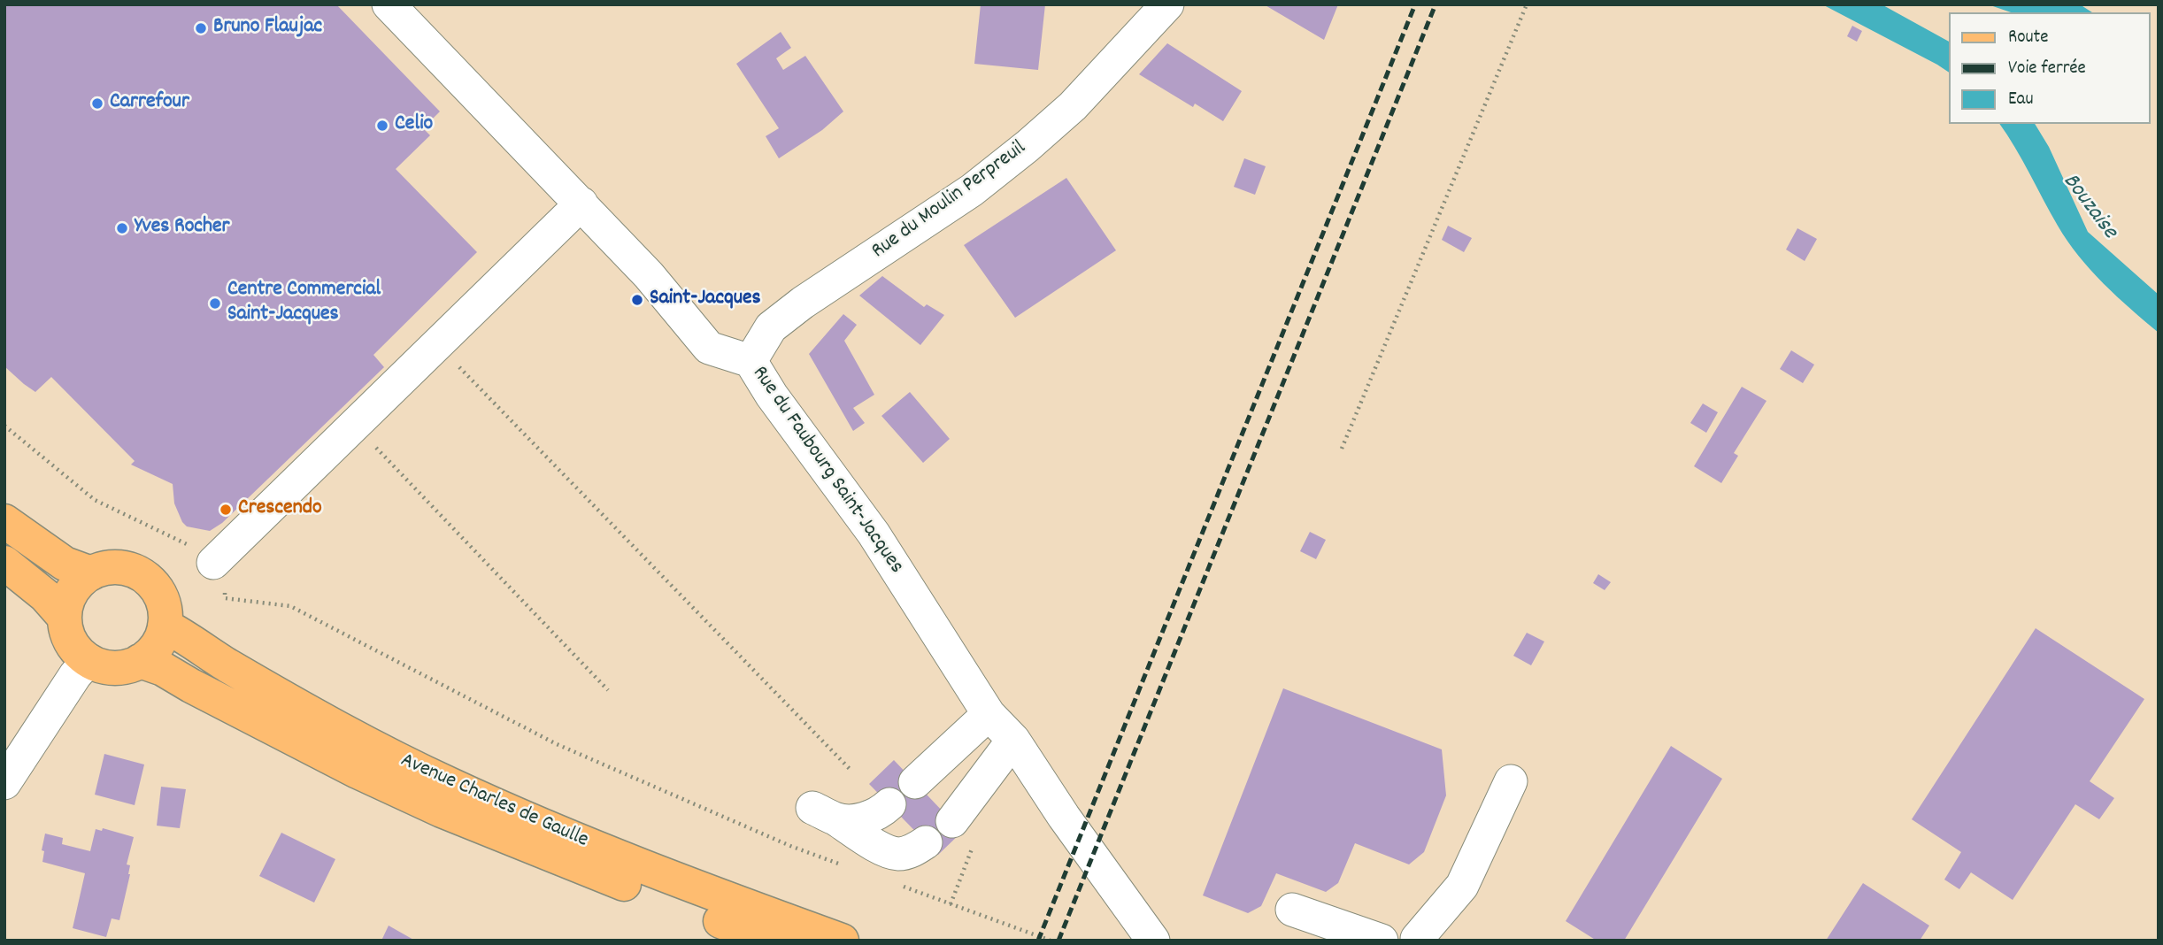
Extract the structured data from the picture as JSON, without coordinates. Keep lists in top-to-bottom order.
{
  "streets": {
    "main road": ["Avenue Charles de Gaulle"],
    "street": ["Rue du Moulin Perpreuil", "Rue du Faubourg Saint-Jacques"]
  },
  "crossings": [
    ["Rue du Moulin Perpreuil", "Rue du Faubourg Saint-Jacques"]
  ],
  "water": ["Bouzaise"],
  "places": [
    "Bruno Flaujac",
    "Carrefour",
    "Celio",
    "Yves Rocher",
    "Saint-Jacques",
    "Centre Commercial Saint-Jacques",
    "Crescendo"
  ],
  "legend": ["Route", "Voie ferrée", "Eau"]
}
